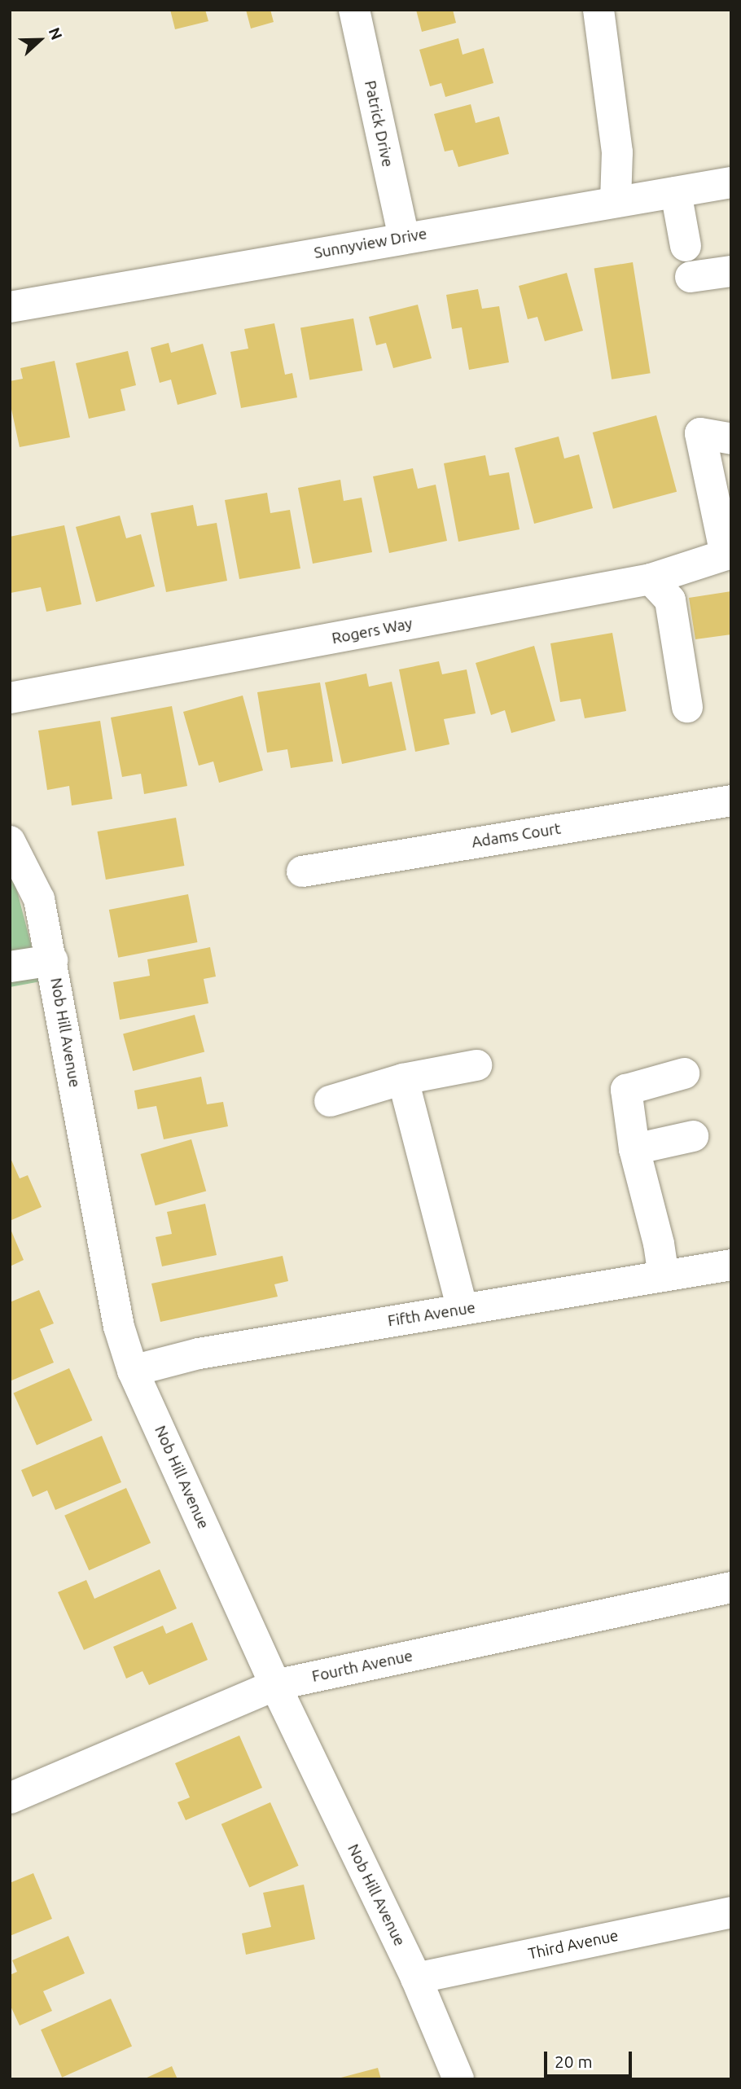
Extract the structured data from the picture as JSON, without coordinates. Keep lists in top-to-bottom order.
{
  "streets": {
    "street": [
      "Patrick Drive",
      "Sunnyview Drive",
      "Rogers Way",
      "Adams Court",
      "Nob Hill Avenue",
      "Fifth Avenue",
      "Fourth Avenue",
      "Third Avenue"
    ]
  },
  "crossings": [
    ["Patrick Drive", "Sunnyview Drive"],
    ["Nob Hill Avenue", "Fifth Avenue"],
    ["Nob Hill Avenue", "Fourth Avenue"],
    ["Nob Hill Avenue", "Third Avenue"]
  ],
  "scale_bar": "20 m",
  "north": "right"
}
